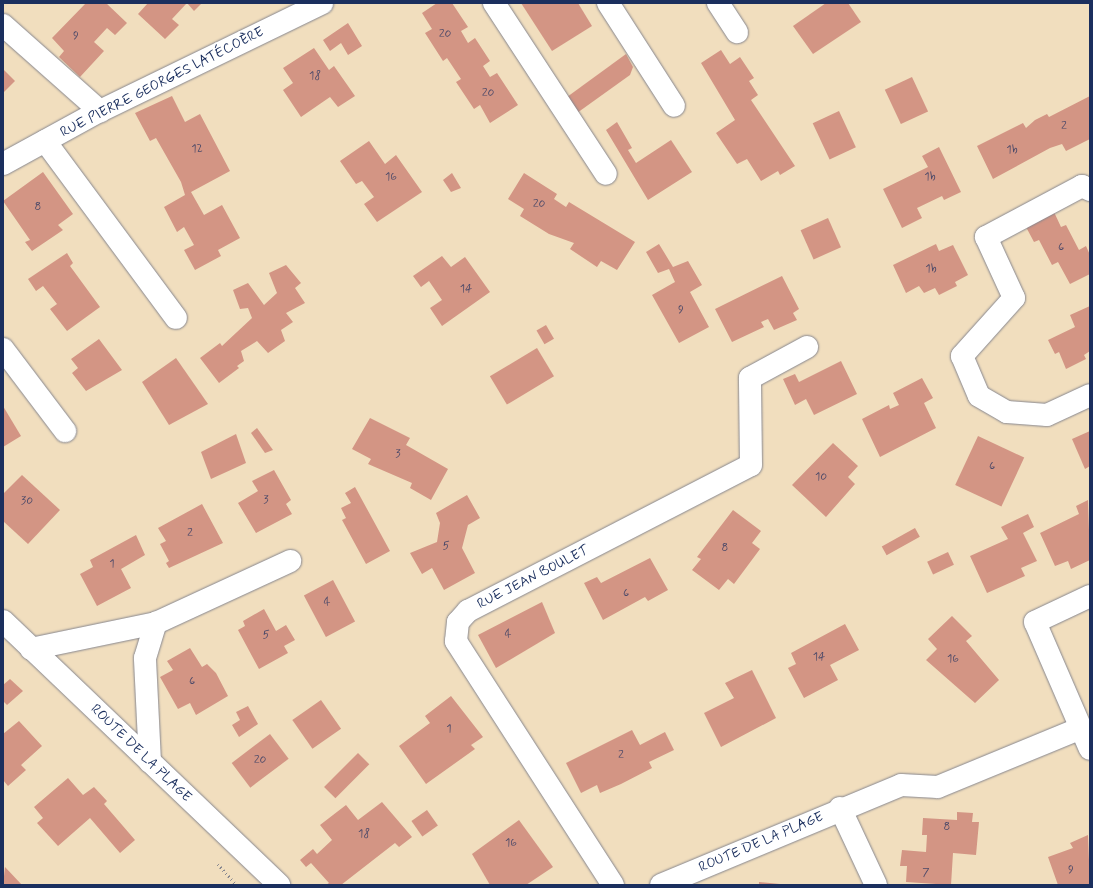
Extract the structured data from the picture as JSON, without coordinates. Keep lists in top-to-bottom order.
{
  "streets": {
    "street": ["RUE PIERRE GEORGES LATÉCOÈRE", "RUE JEAN BOULET", "ROUTE DE LA PLAGE"]
  },
  "house_numbers": [
    "20",
    "9",
    "18",
    "20",
    "2",
    "12",
    "1b",
    "16",
    "1b",
    "20",
    "8",
    "6",
    "1b",
    "14",
    "9",
    "3",
    "6",
    "10",
    "3",
    "30",
    "2",
    "5",
    "8",
    "1",
    "6",
    "4",
    "4",
    "5",
    "14",
    "16",
    "6",
    "1",
    "2",
    "20",
    "8",
    "18",
    "16",
    "9",
    "7"
  ]
}
